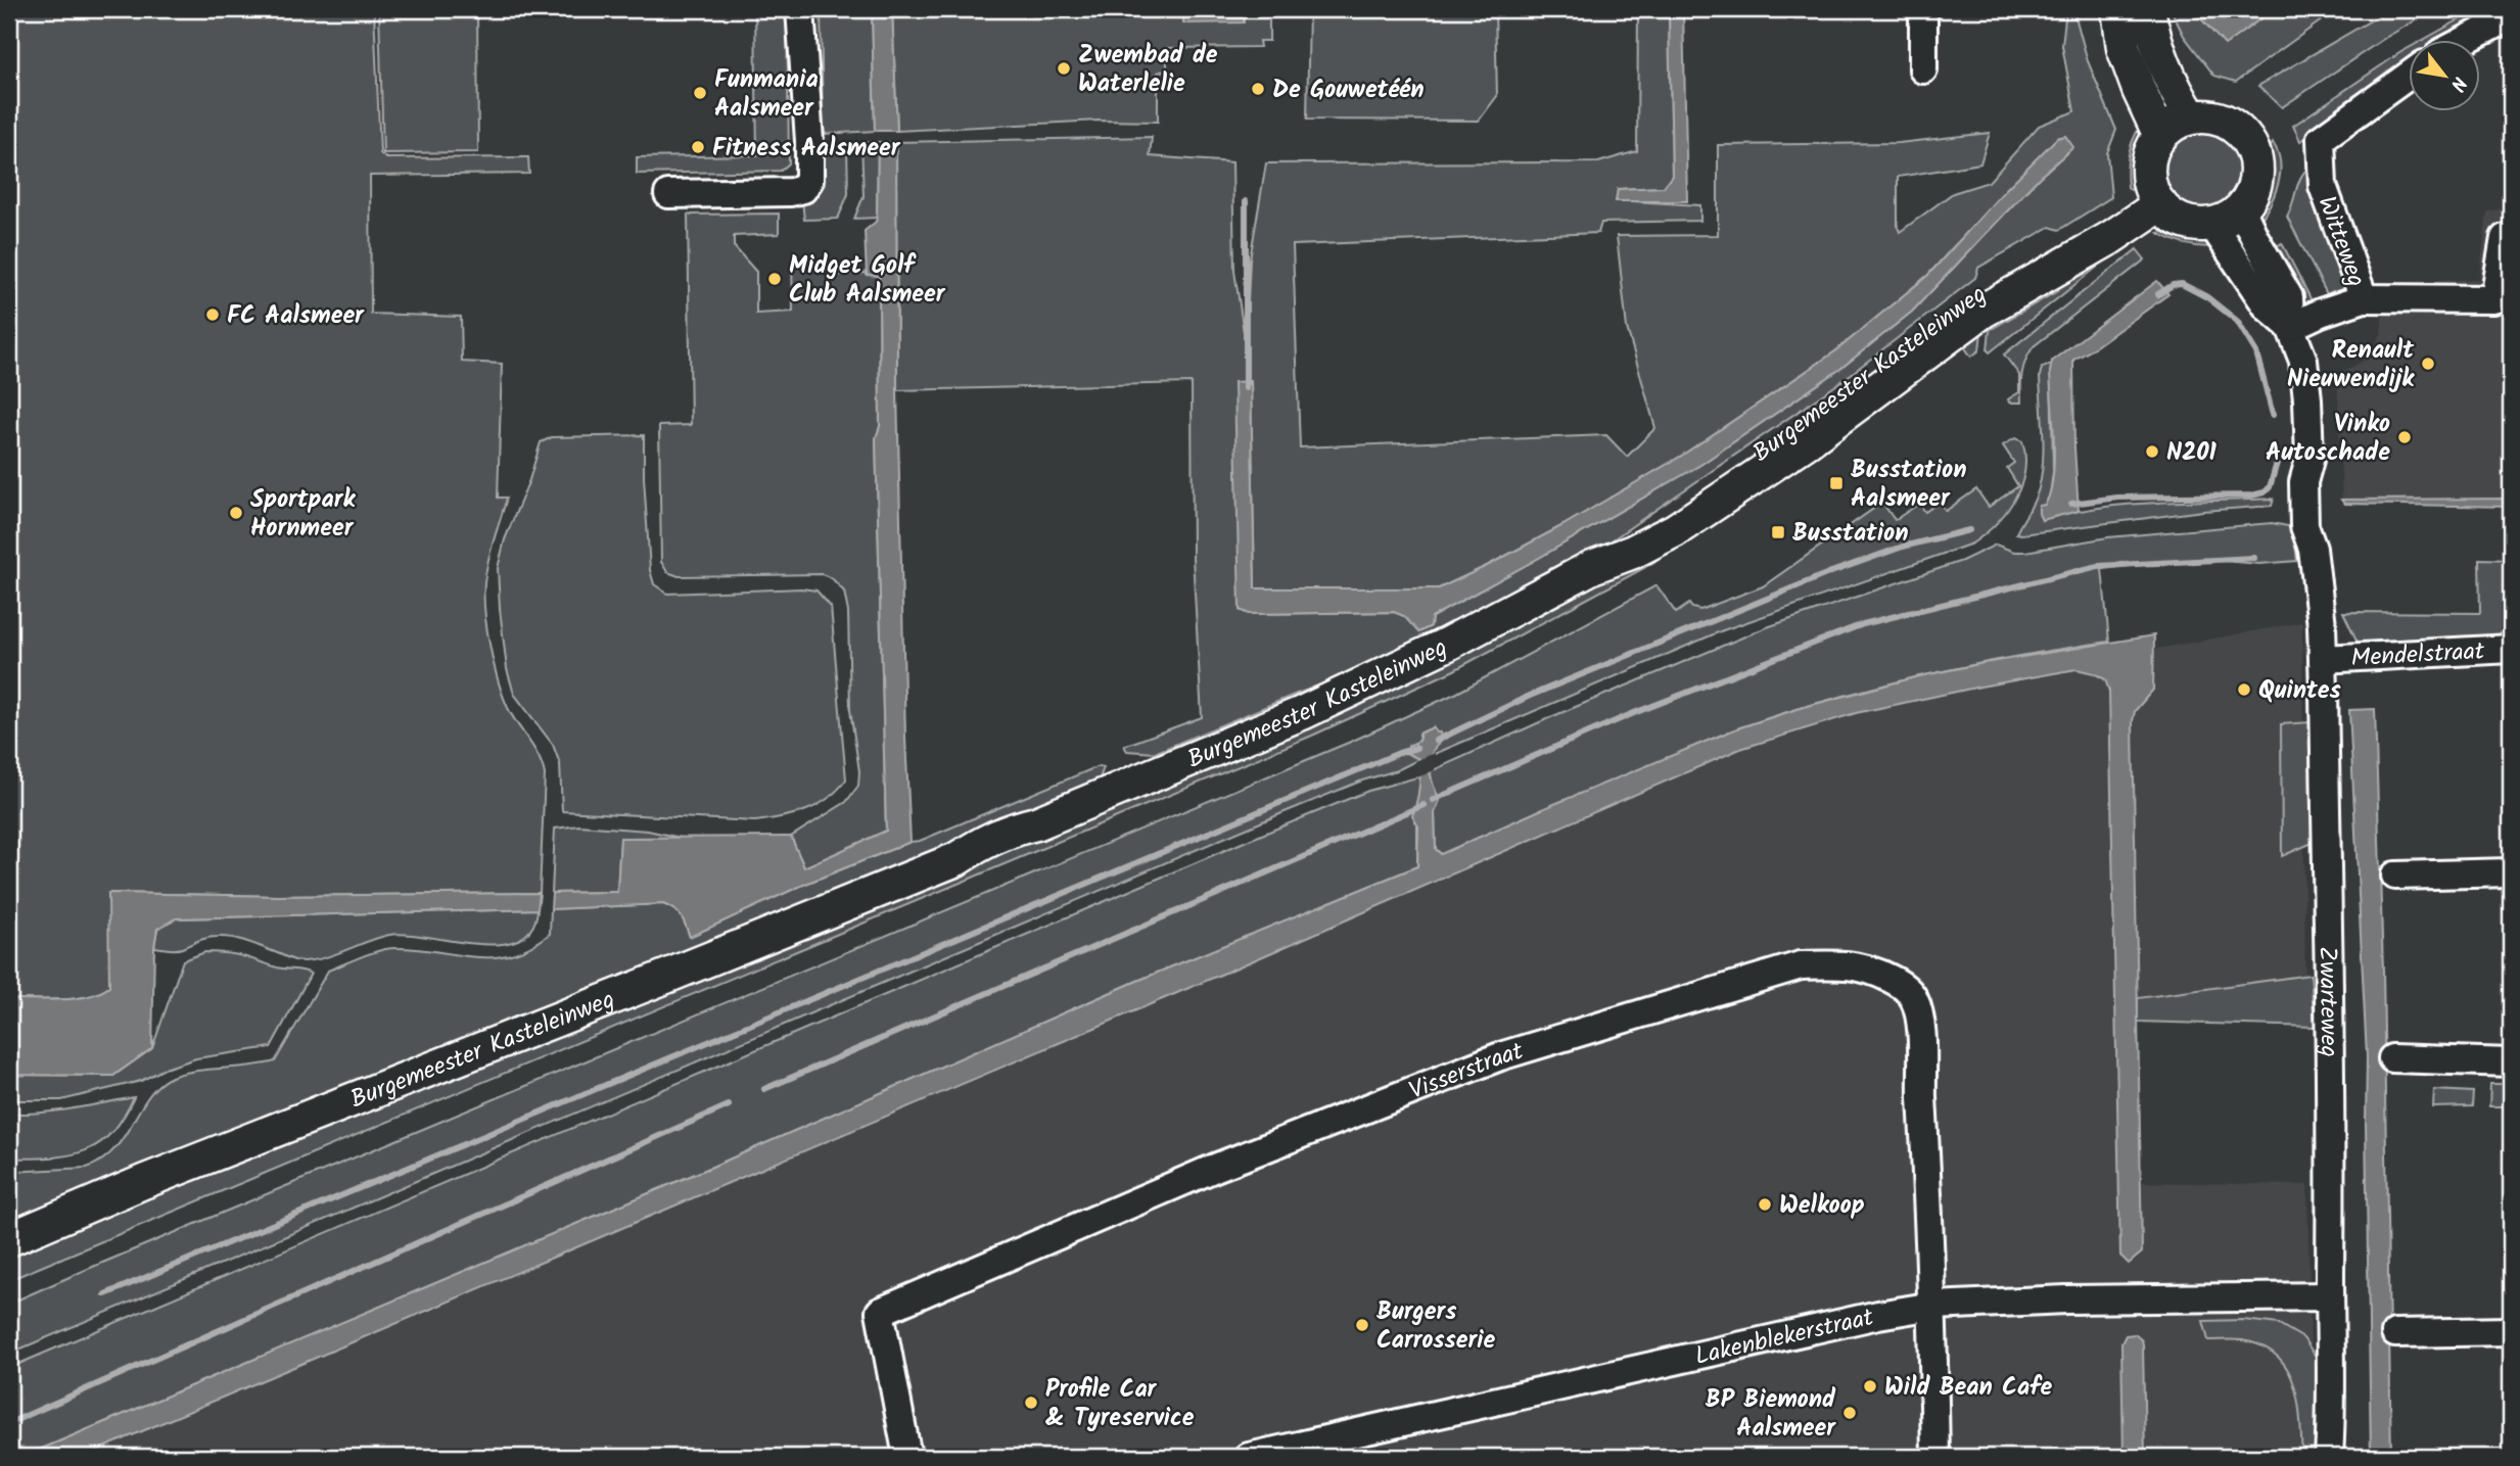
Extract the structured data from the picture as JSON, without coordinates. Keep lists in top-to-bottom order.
{
  "streets": {
    "main road": ["Burgemeester Kasteleinweg"],
    "street": [
      "Witteweg",
      "Mendelstraat",
      "Zwarteweg",
      "Visserstraat",
      "Lakenblekerstraat"
    ]
  },
  "crossings": [
    ["Witteweg", "Zwarteweg"],
    ["Burgemeester Kasteleinweg", "Zwarteweg"],
    ["Mendelstraat", "Zwarteweg"],
    ["Zwarteweg", "Lakenblekerstraat"],
    ["Visserstraat", "Lakenblekerstraat"]
  ],
  "places": {
    "other": [
      "Zwembad de Waterlelie",
      "De Gouwetéén",
      "Funmania Aalsmeer",
      "Fitness Aalsmeer",
      "Midget Golf Club Aalsmeer",
      "FC Aalsmeer",
      "Renault Nieuwendijk",
      "Vinko Autoschade",
      "N201",
      "Sportpark Hornmeer",
      "Quintes",
      "Welkoop",
      "Burgers Carrosserie",
      "Wild Bean Cafe",
      "Profile Car & Tyreservice",
      "BP Biemond Aalsmeer"
    ],
    "transit": ["Busstation Aalsmeer", "Busstation"]
  },
  "north": "bottom right"
}
